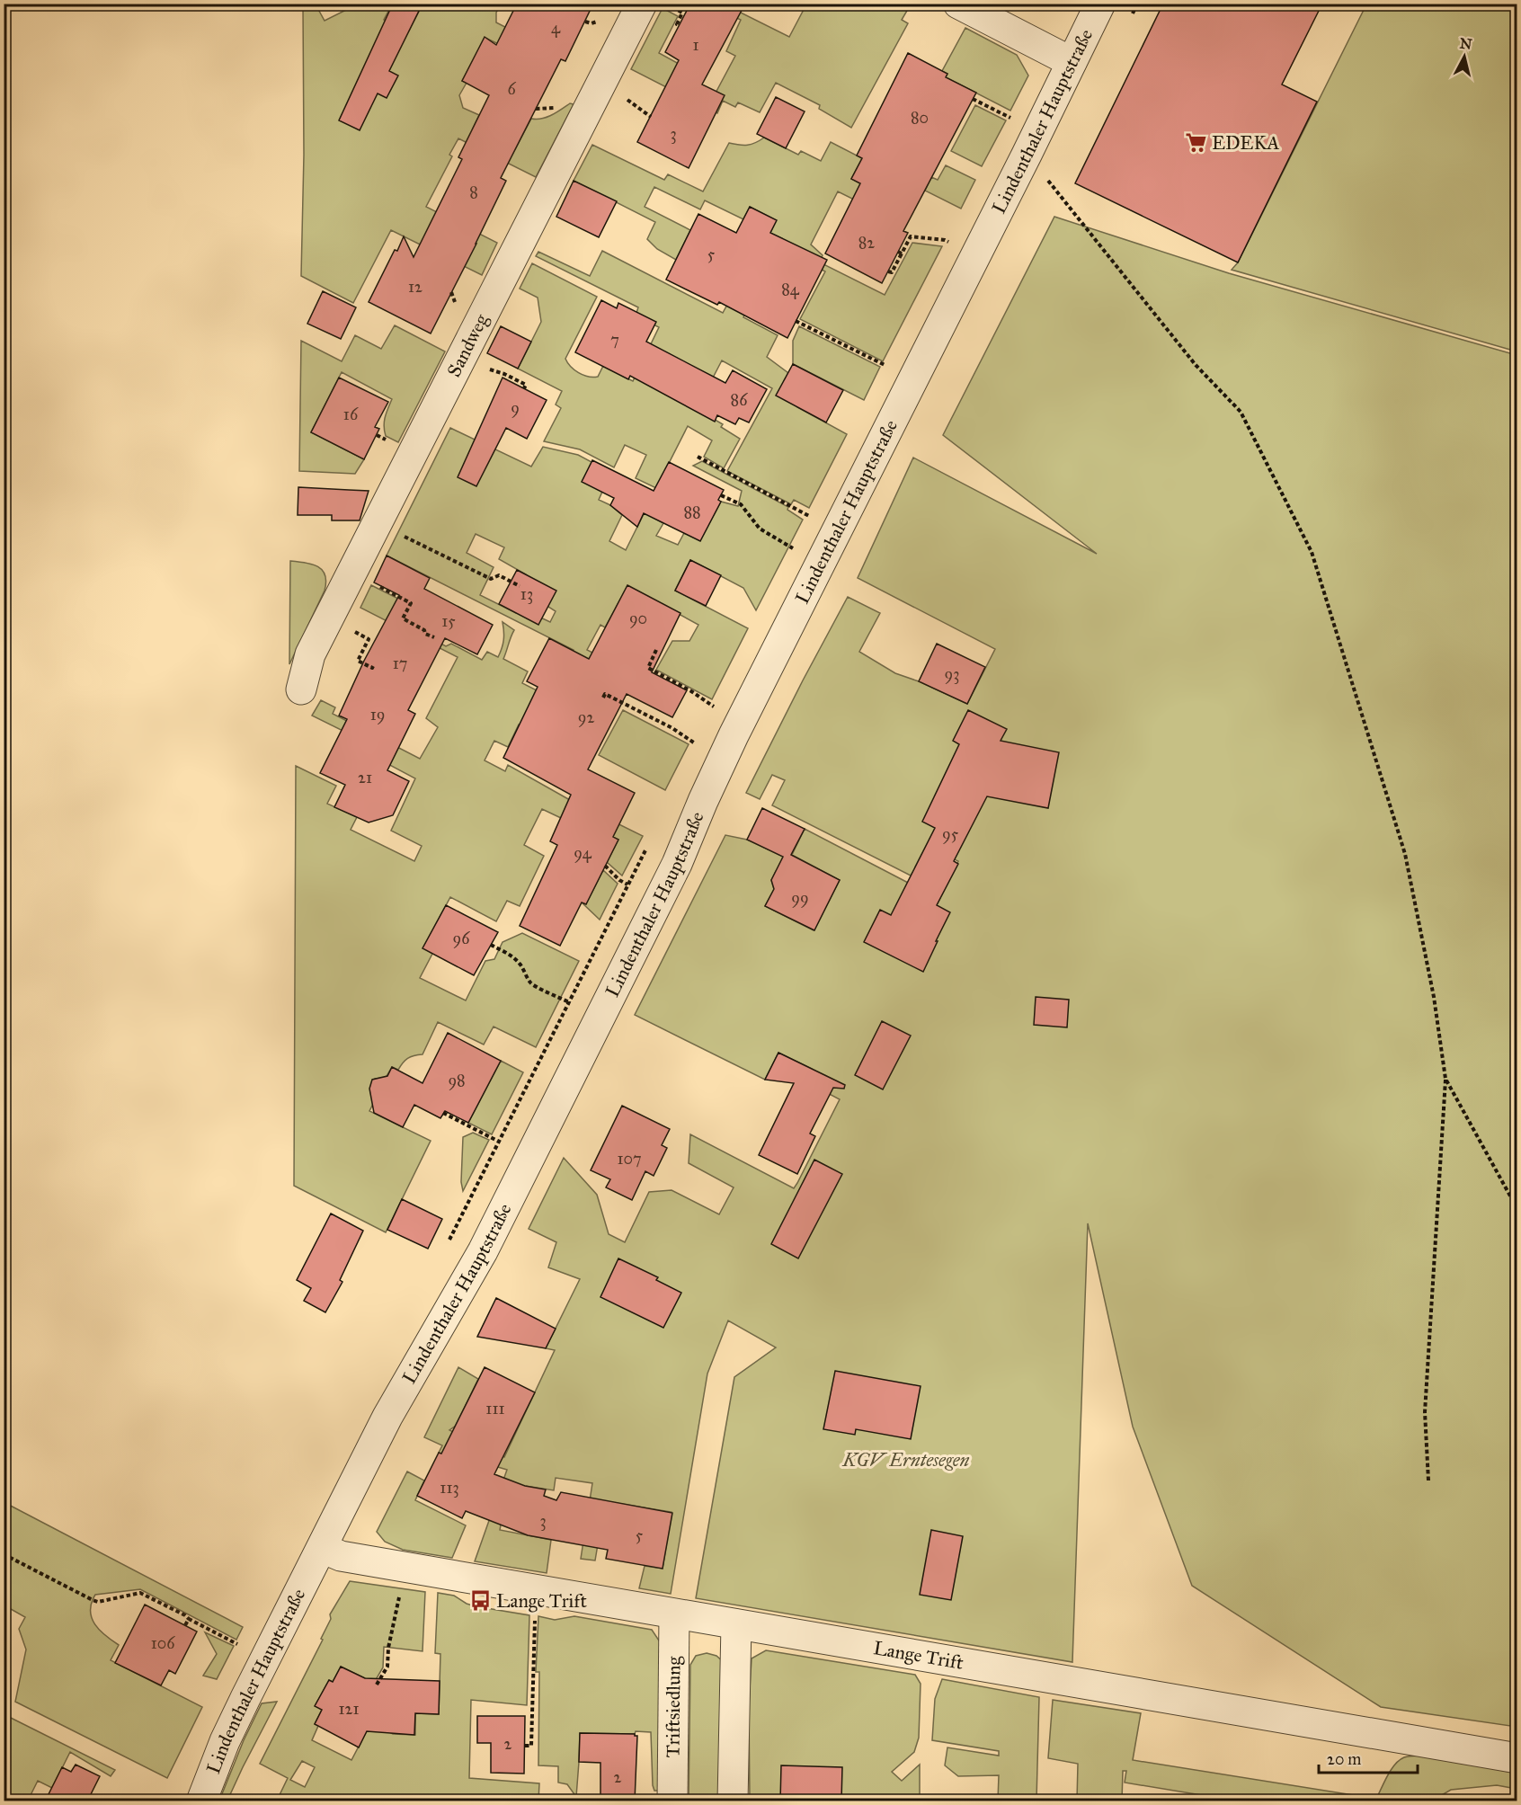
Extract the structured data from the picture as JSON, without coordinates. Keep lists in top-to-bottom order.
{
  "streets": {
    "street": [
      "Lindenthaler Hauptstraße",
      "Sandweg",
      "Lange Trift",
      "Triftsiedlung"
    ]
  },
  "crossings": [
    ["Lindenthaler Hauptstraße", "Lange Trift"],
    ["Lange Trift", "Triftsiedlung"]
  ],
  "parks": ["KGV Erntesegen"],
  "places": {
    "supermarket": ["EDEKA"],
    "bus stop": ["Lange Trift"]
  },
  "house_numbers": [
    "4",
    "1",
    "6",
    "80",
    "3",
    "8",
    "82",
    "5",
    "12",
    "84",
    "7",
    "86",
    "9",
    "16",
    "88",
    "13",
    "90",
    "15",
    "17",
    "93",
    "19",
    "92",
    "21",
    "95",
    "94",
    "99",
    "96",
    "98",
    "107",
    "111",
    "113",
    "3",
    "5",
    "106",
    "121",
    "2",
    "2"
  ],
  "scale_bar": "20 m",
  "north": "top"
}
